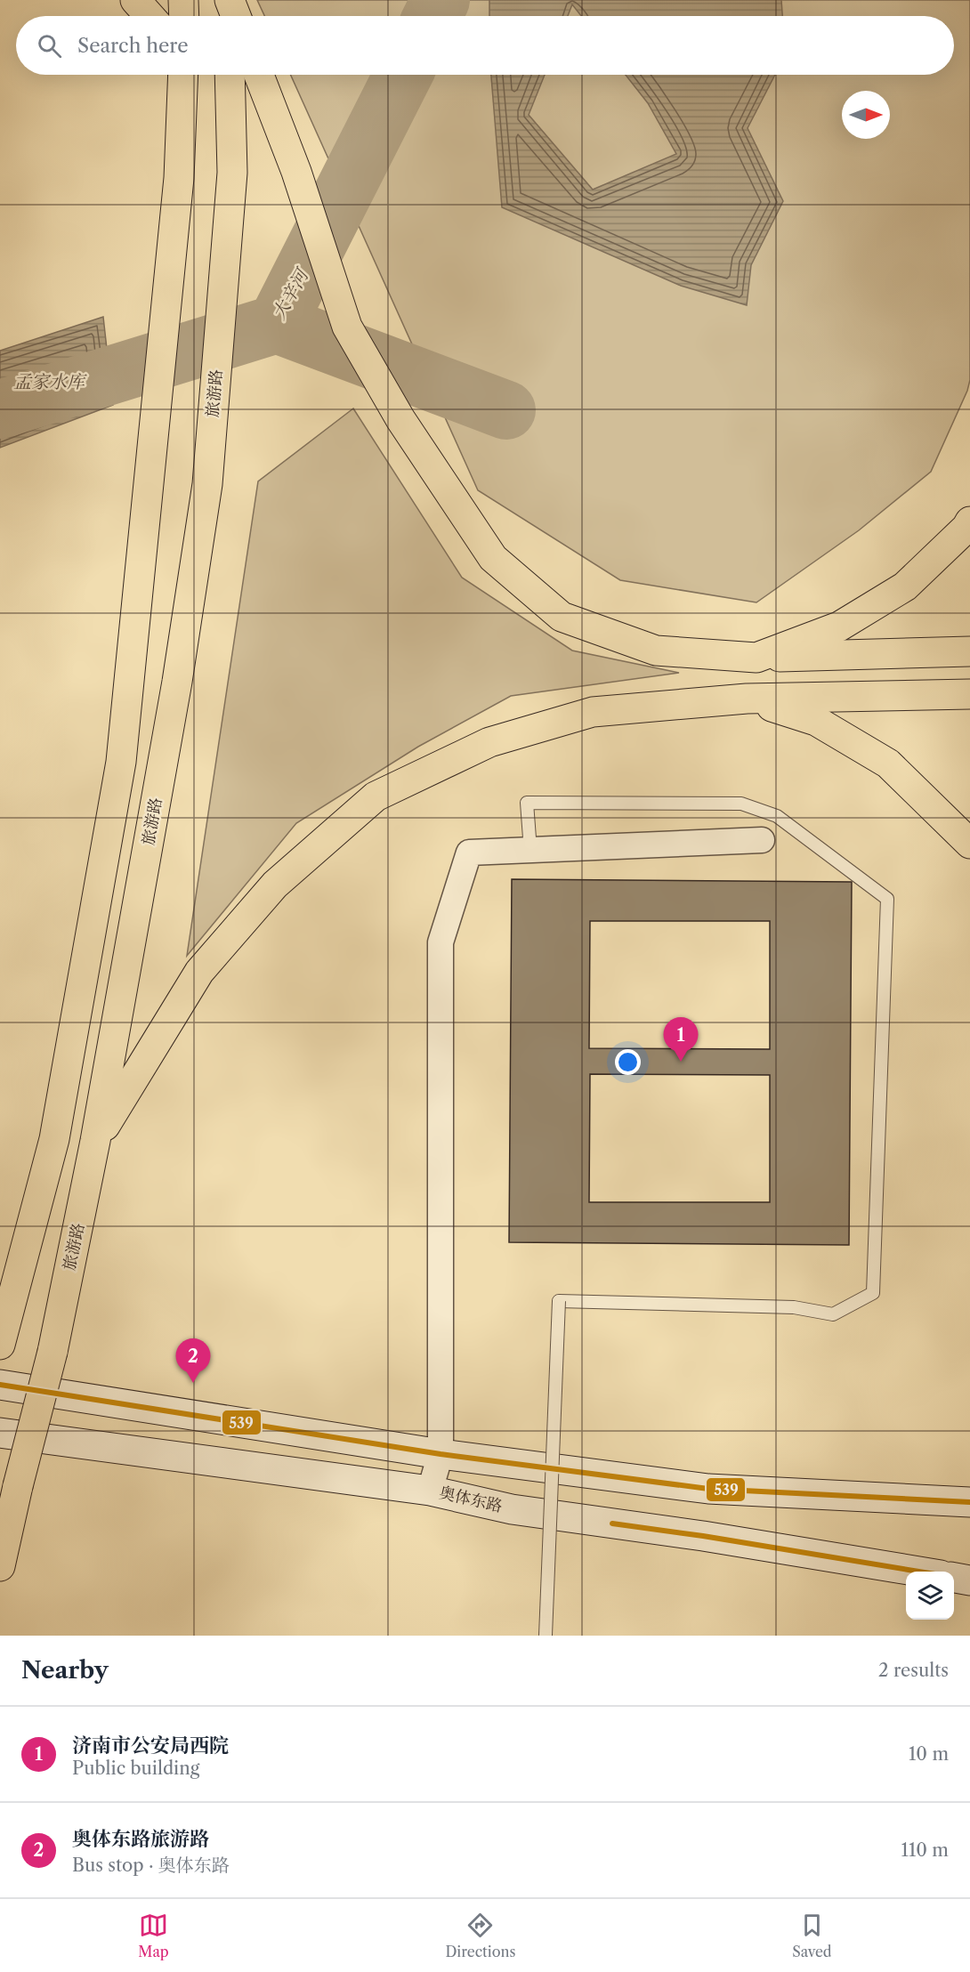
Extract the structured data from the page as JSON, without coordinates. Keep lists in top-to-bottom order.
{
  "streets": {
    "main road": ["旅游路", "奥体东路"]
  },
  "water": ["大辛河", "孟家水库"],
  "lines": ["transit line 539"],
  "north": "right",
  "page": {
    "search": "Search here",
    "pins": ["1", "2"],
    "heading": ["Nearby", "2 results"],
    "list": [
      {
        "mark": "1",
        "name": "济南市公安局西院",
        "note": "Public building",
        "value": "10 m"
      },
      {
        "mark": "2",
        "name": "奥体东路旅游路",
        "note": "Bus stop · 奥体东路",
        "value": "110 m"
      }
    ],
    "nav": ["Map", "Directions", "Saved"]
  }
}
